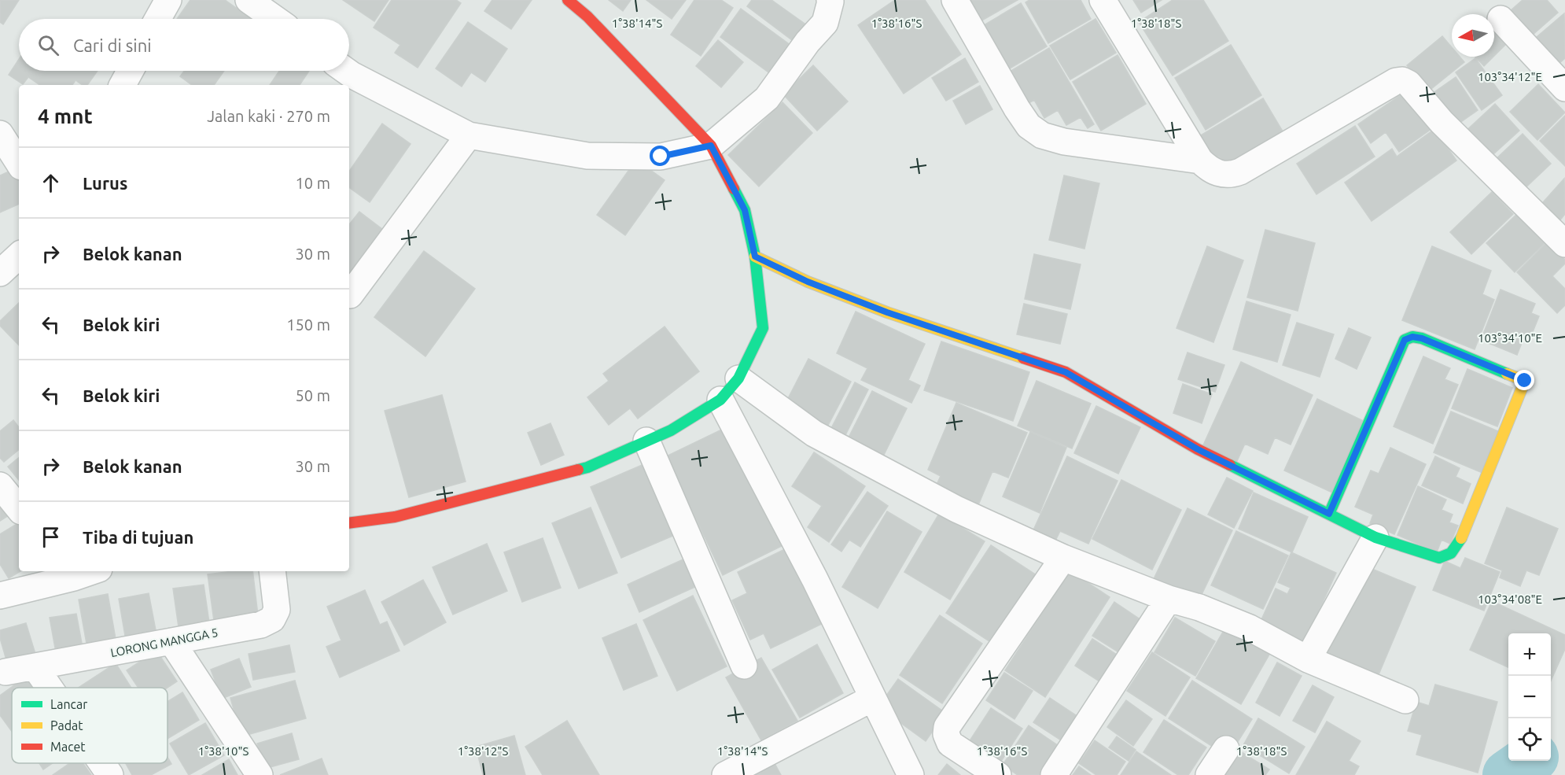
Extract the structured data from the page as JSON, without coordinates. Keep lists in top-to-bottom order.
{
  "streets": {
    "street": ["LORONG MANGGA 5"]
  },
  "legend": ["Lancar", "Padat", "Macet"],
  "north": "left",
  "page": {
    "search": "Cari di sini",
    "heading": ["4 mnt", "Jalan kaki · 270 m"],
    "list": [
      ["Lurus", "10 m"],
      ["Belok kanan", "30 m"],
      ["Belok kiri", "150 m"],
      ["Belok kiri", "50 m"],
      ["Belok kanan", "30 m"],
      "Tiba di tujuan"
    ],
    "map_buttons": ["+", "−"]
  },
  "coordinates": [
    "1°38'14\"S",
    "1°38'16\"S",
    "1°38'18\"S",
    "103°34'12\"E",
    "103°34'10\"E",
    "103°34'08\"E",
    "1°38'10\"S",
    "1°38'12\"S"
  ]
}
